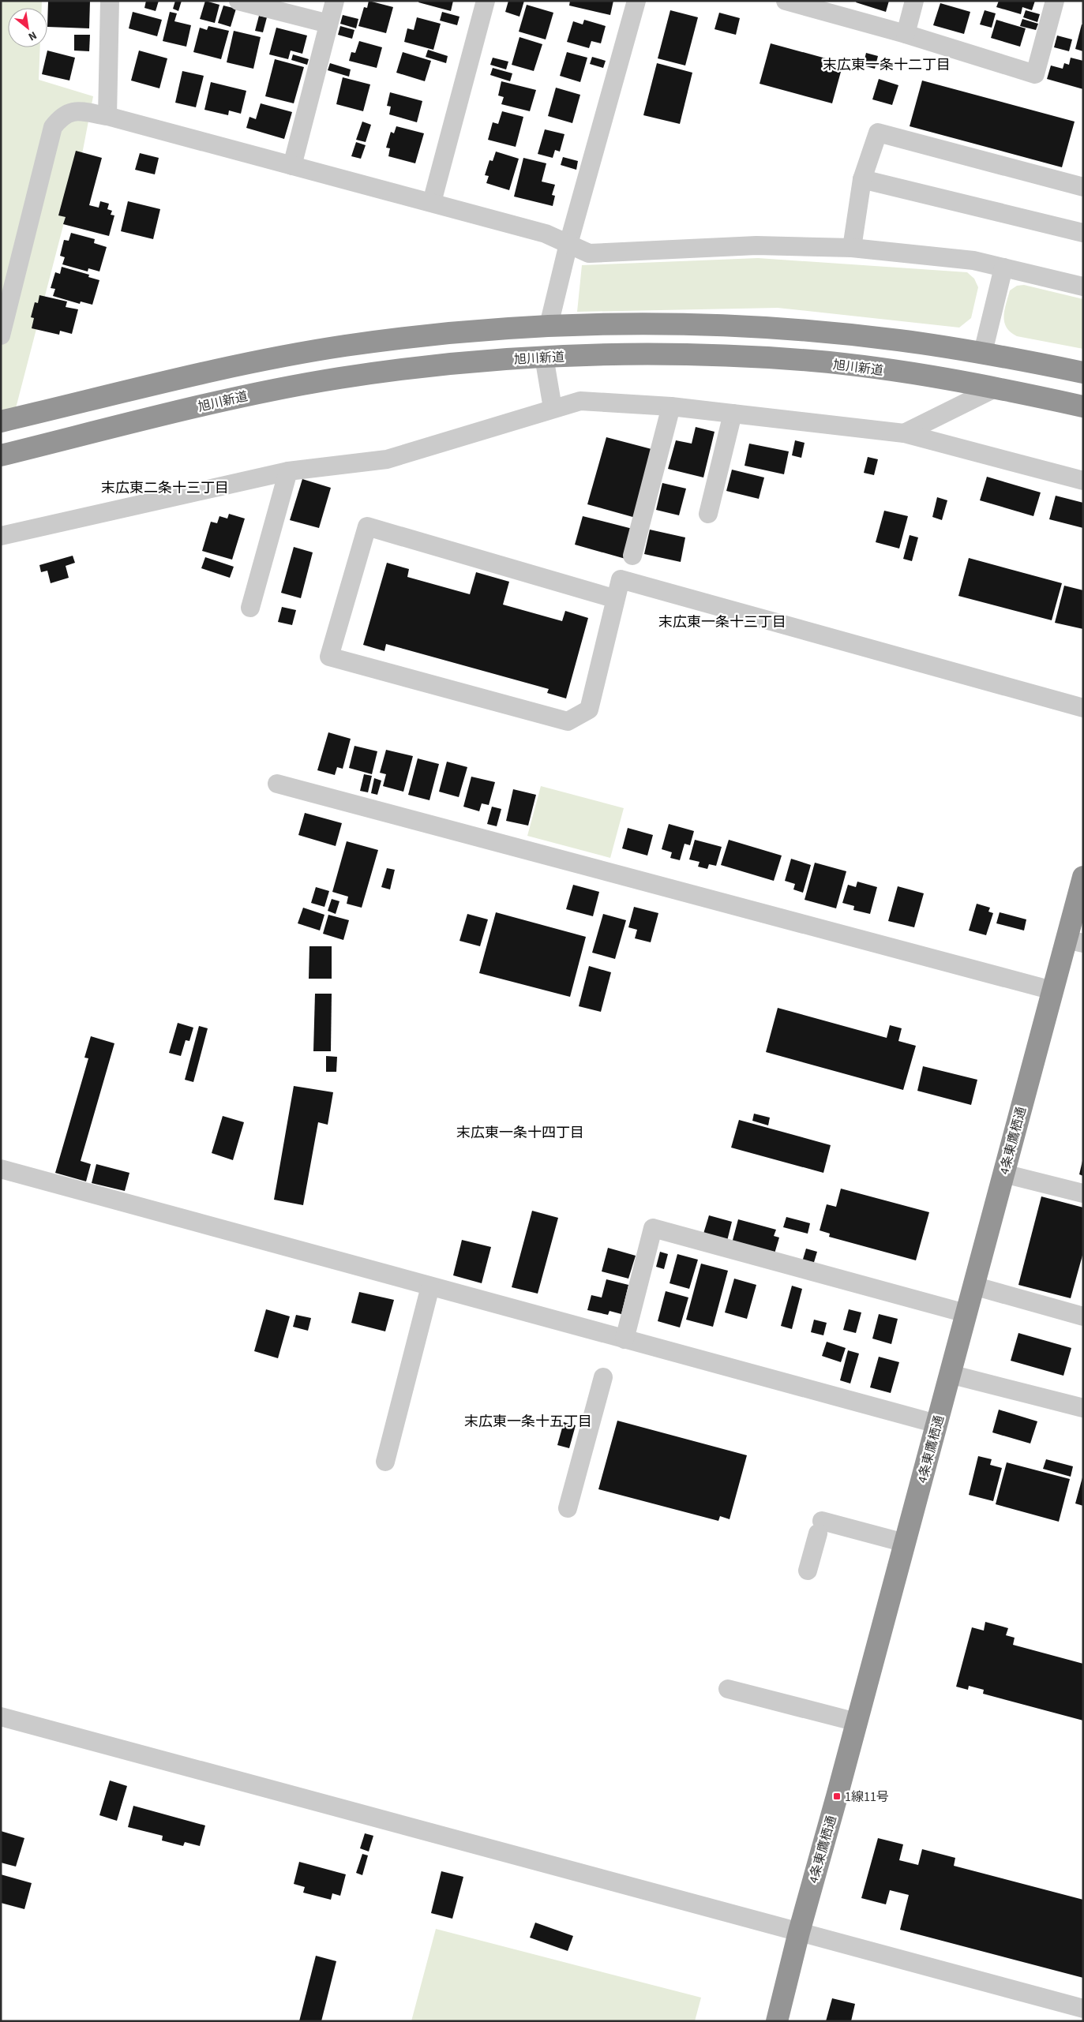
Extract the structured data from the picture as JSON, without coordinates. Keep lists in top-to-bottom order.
{
  "streets": {
    "highway": ["旭川新道", "4条東鷹栖通"]
  },
  "districts": [
    "末広東一条十二丁目",
    "末広東二条十三丁目",
    "末広東一条十三丁目",
    "末広東一条十四丁目",
    "末広東一条十五丁目"
  ],
  "places": {
    "transit": ["1線11号"]
  },
  "north": "bottom right"
}
